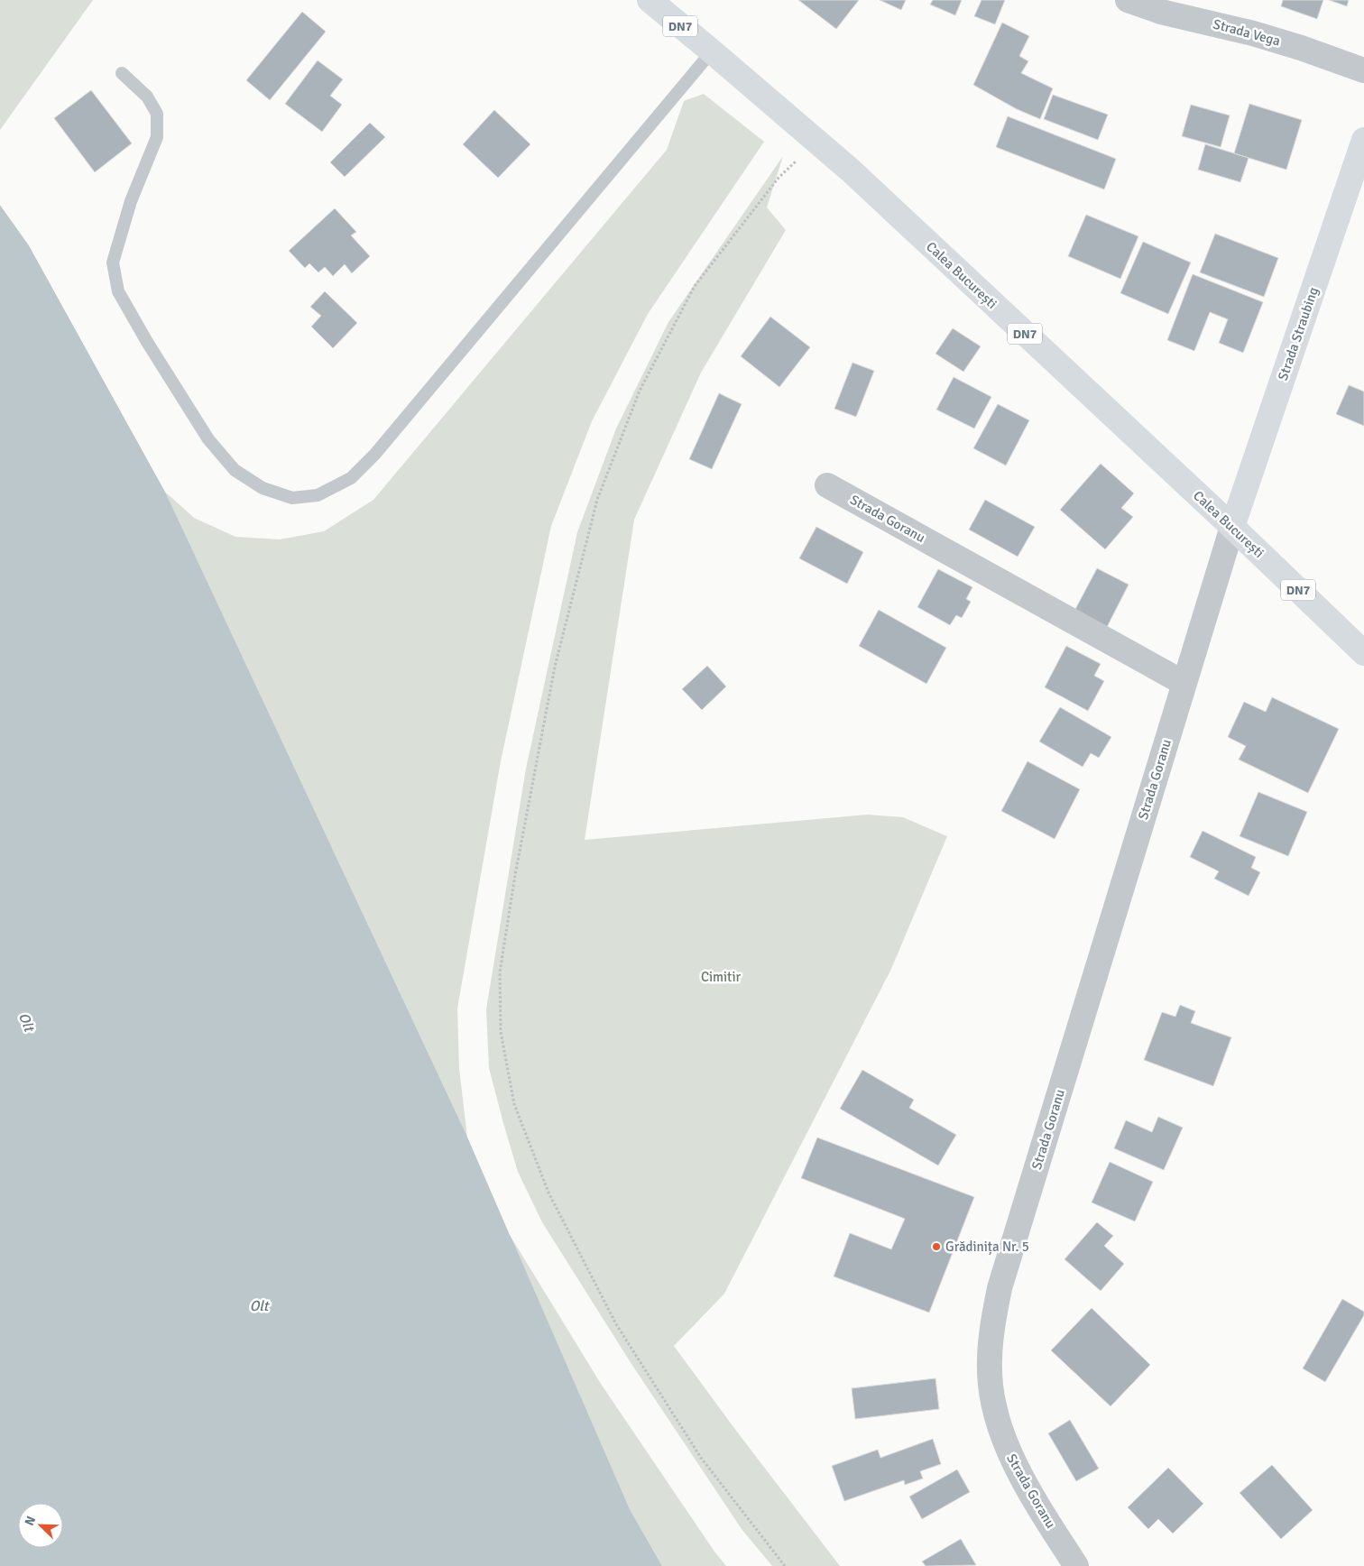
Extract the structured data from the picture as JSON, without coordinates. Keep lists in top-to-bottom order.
{
  "streets": {
    "main road": ["DN7", "Calea București", "Strada Straubing"],
    "street": ["Strada Vega", "Strada Goranu"]
  },
  "crossings": [
    ["Calea București", "Strada Straubing"],
    ["Calea București", "Strada Goranu"],
    ["Strada Straubing", "Strada Goranu"]
  ],
  "water": ["Olt"],
  "parks": ["Cimitir"],
  "places": ["Grădinița Nr. 5"],
  "north": "top left"
}
